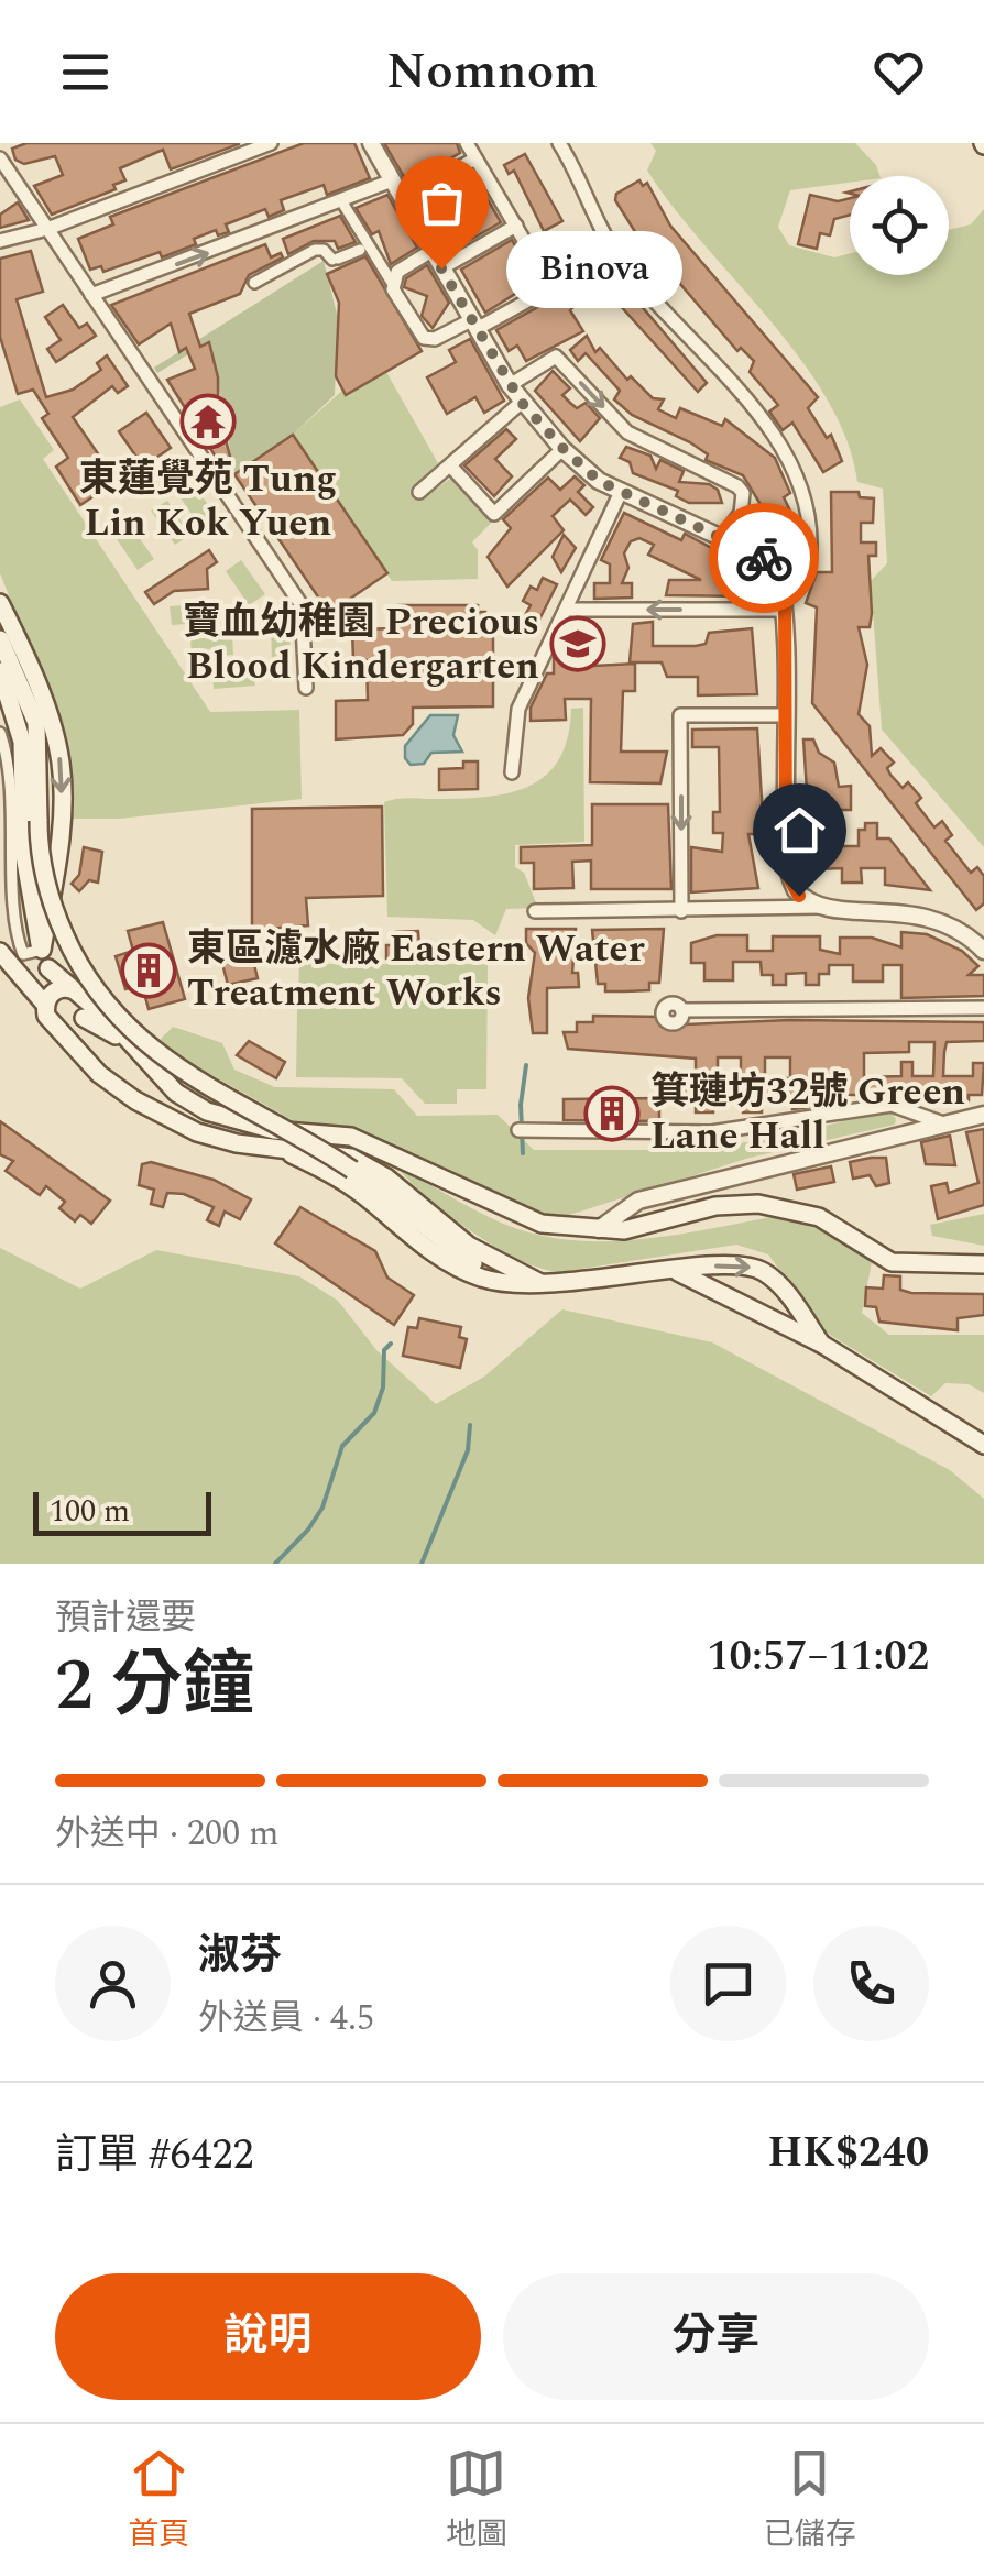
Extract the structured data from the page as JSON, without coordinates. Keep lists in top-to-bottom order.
{
  "places": {
    "other": ["Binova"],
    "temple": ["東蓮覺苑 Tung Lin Kok Yuen"],
    "school or university": ["寶血幼稚園 Precious Blood Kindergarten"],
    "building": ["東區濾水廠 Eastern Water Treatment Works", "箕璉坊32號 Green Lane Hall"]
  },
  "scale_bar": "100 m",
  "page": {
    "header": "Nomnom",
    "bubble": "Binova",
    "scale": "100 m",
    "heading": ["2 分鐘", "預計還要", "10:57–11:02"],
    "panel": [
      "淑芬",
      "外送員 · 4.5",
      "訂單 #6422",
      "HK$240"
    ],
    "bar": "外送中 · 200 m",
    "buttons": ["說明", "分享"],
    "tabs": ["首頁", "地圖", "已儲存"]
  }
}
